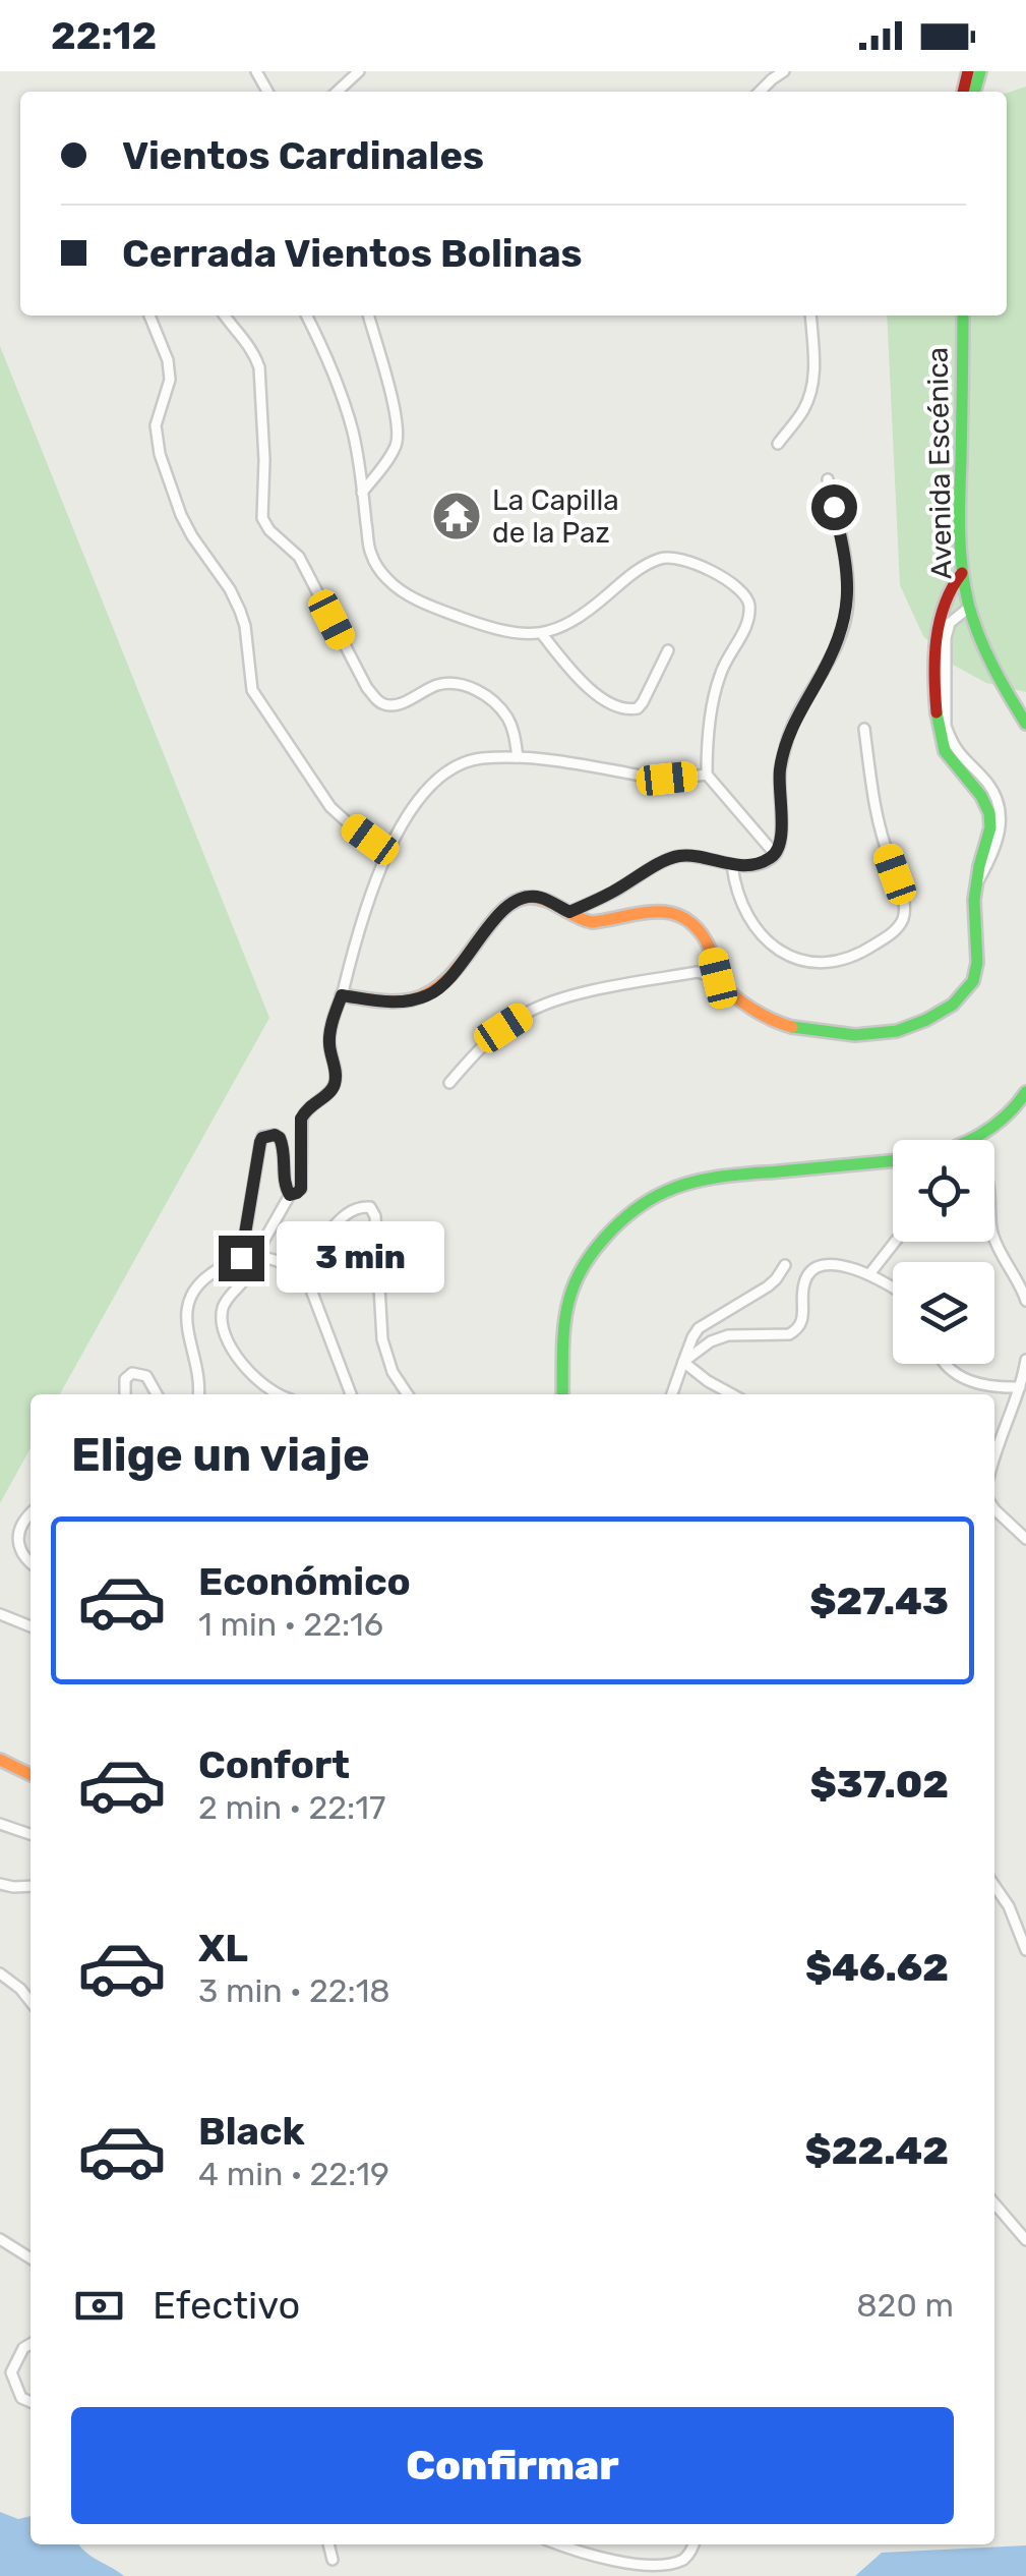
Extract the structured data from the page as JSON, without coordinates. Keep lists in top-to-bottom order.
{
  "streets": {
    "street": ["Avenida Escénica"]
  },
  "places": {
    "temple": ["La Capilla de la Paz"]
  },
  "page": {
    "status": "22:12",
    "banner": ["Vientos Cardinales", "Cerrada Vientos Bolinas"],
    "bubble": "3 min",
    "heading": "Elige un viaje",
    "list": [
      {
        "name": "Económico",
        "note": "1 min · 22:16",
        "value": "$27.43"
      },
      {
        "name": "Confort",
        "note": "2 min · 22:17",
        "value": "$37.02"
      },
      {
        "name": "XL",
        "note": "3 min · 22:18",
        "value": "$46.62"
      },
      {
        "name": "Black",
        "note": "4 min · 22:19",
        "value": "$22.42"
      }
    ],
    "pay": ["Efectivo", "820 m"],
    "buttons": "Confirmar"
  }
}
